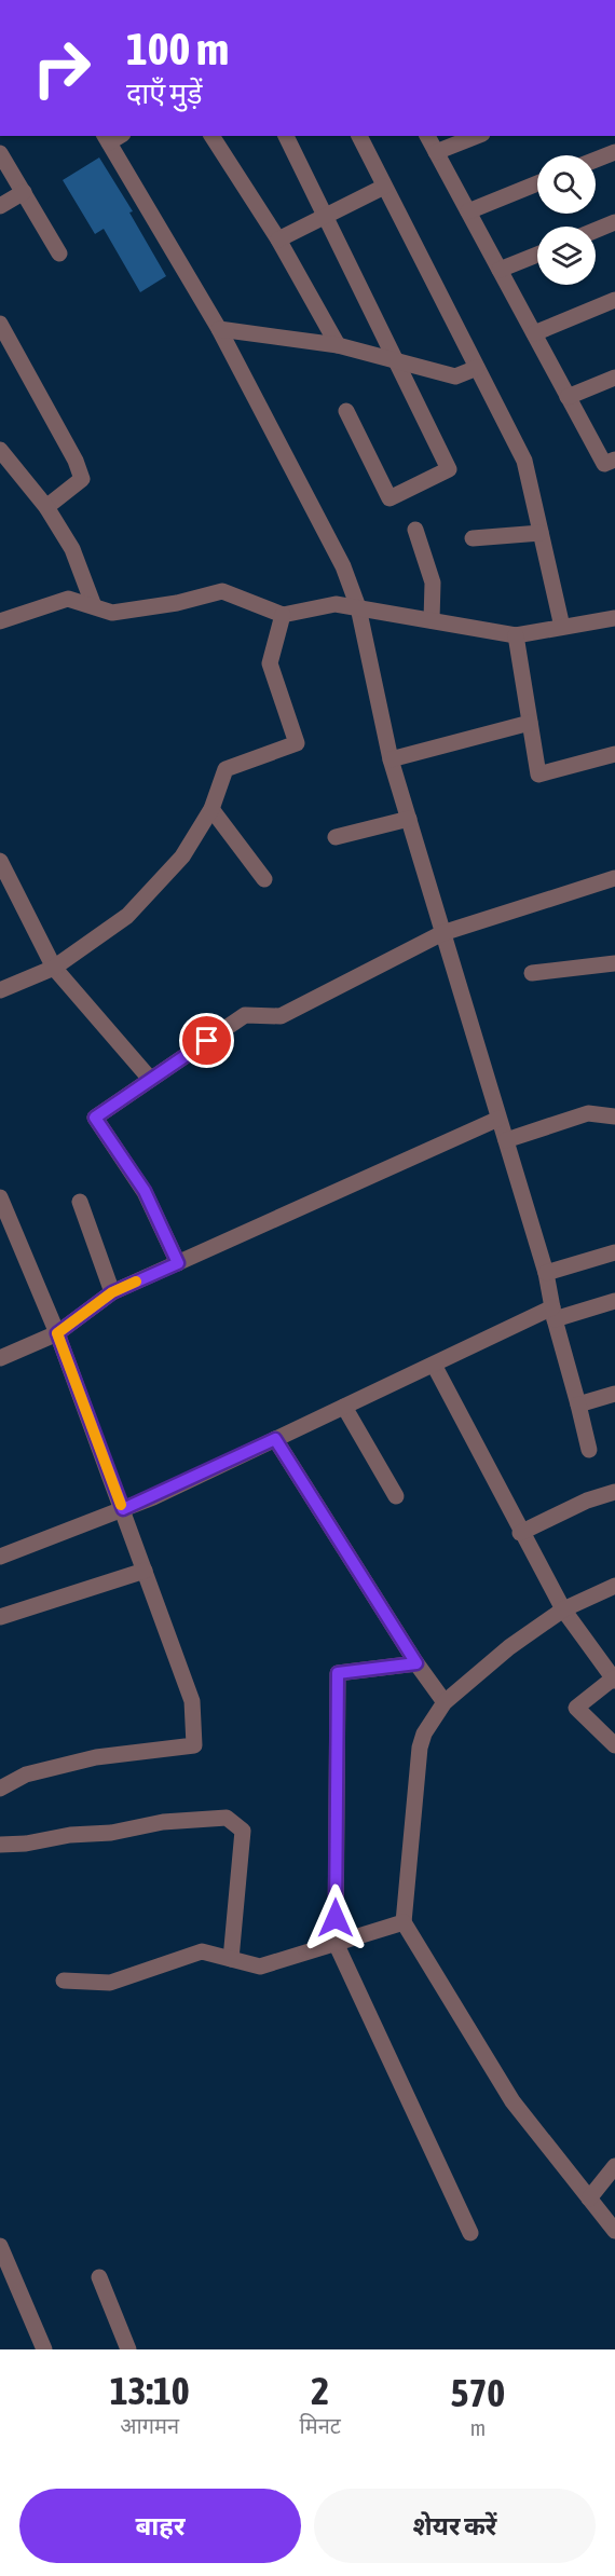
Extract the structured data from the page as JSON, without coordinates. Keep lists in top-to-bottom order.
{
  "page": {
    "turn": ["100 m", "दाएँ मुड़ें"],
    "eta": [
      "13:10",
      "आगमन",
      "2",
      "मिनट",
      "570",
      "m"
    ],
    "buttons": ["बाहर", "शेयर करें"]
  }
}
